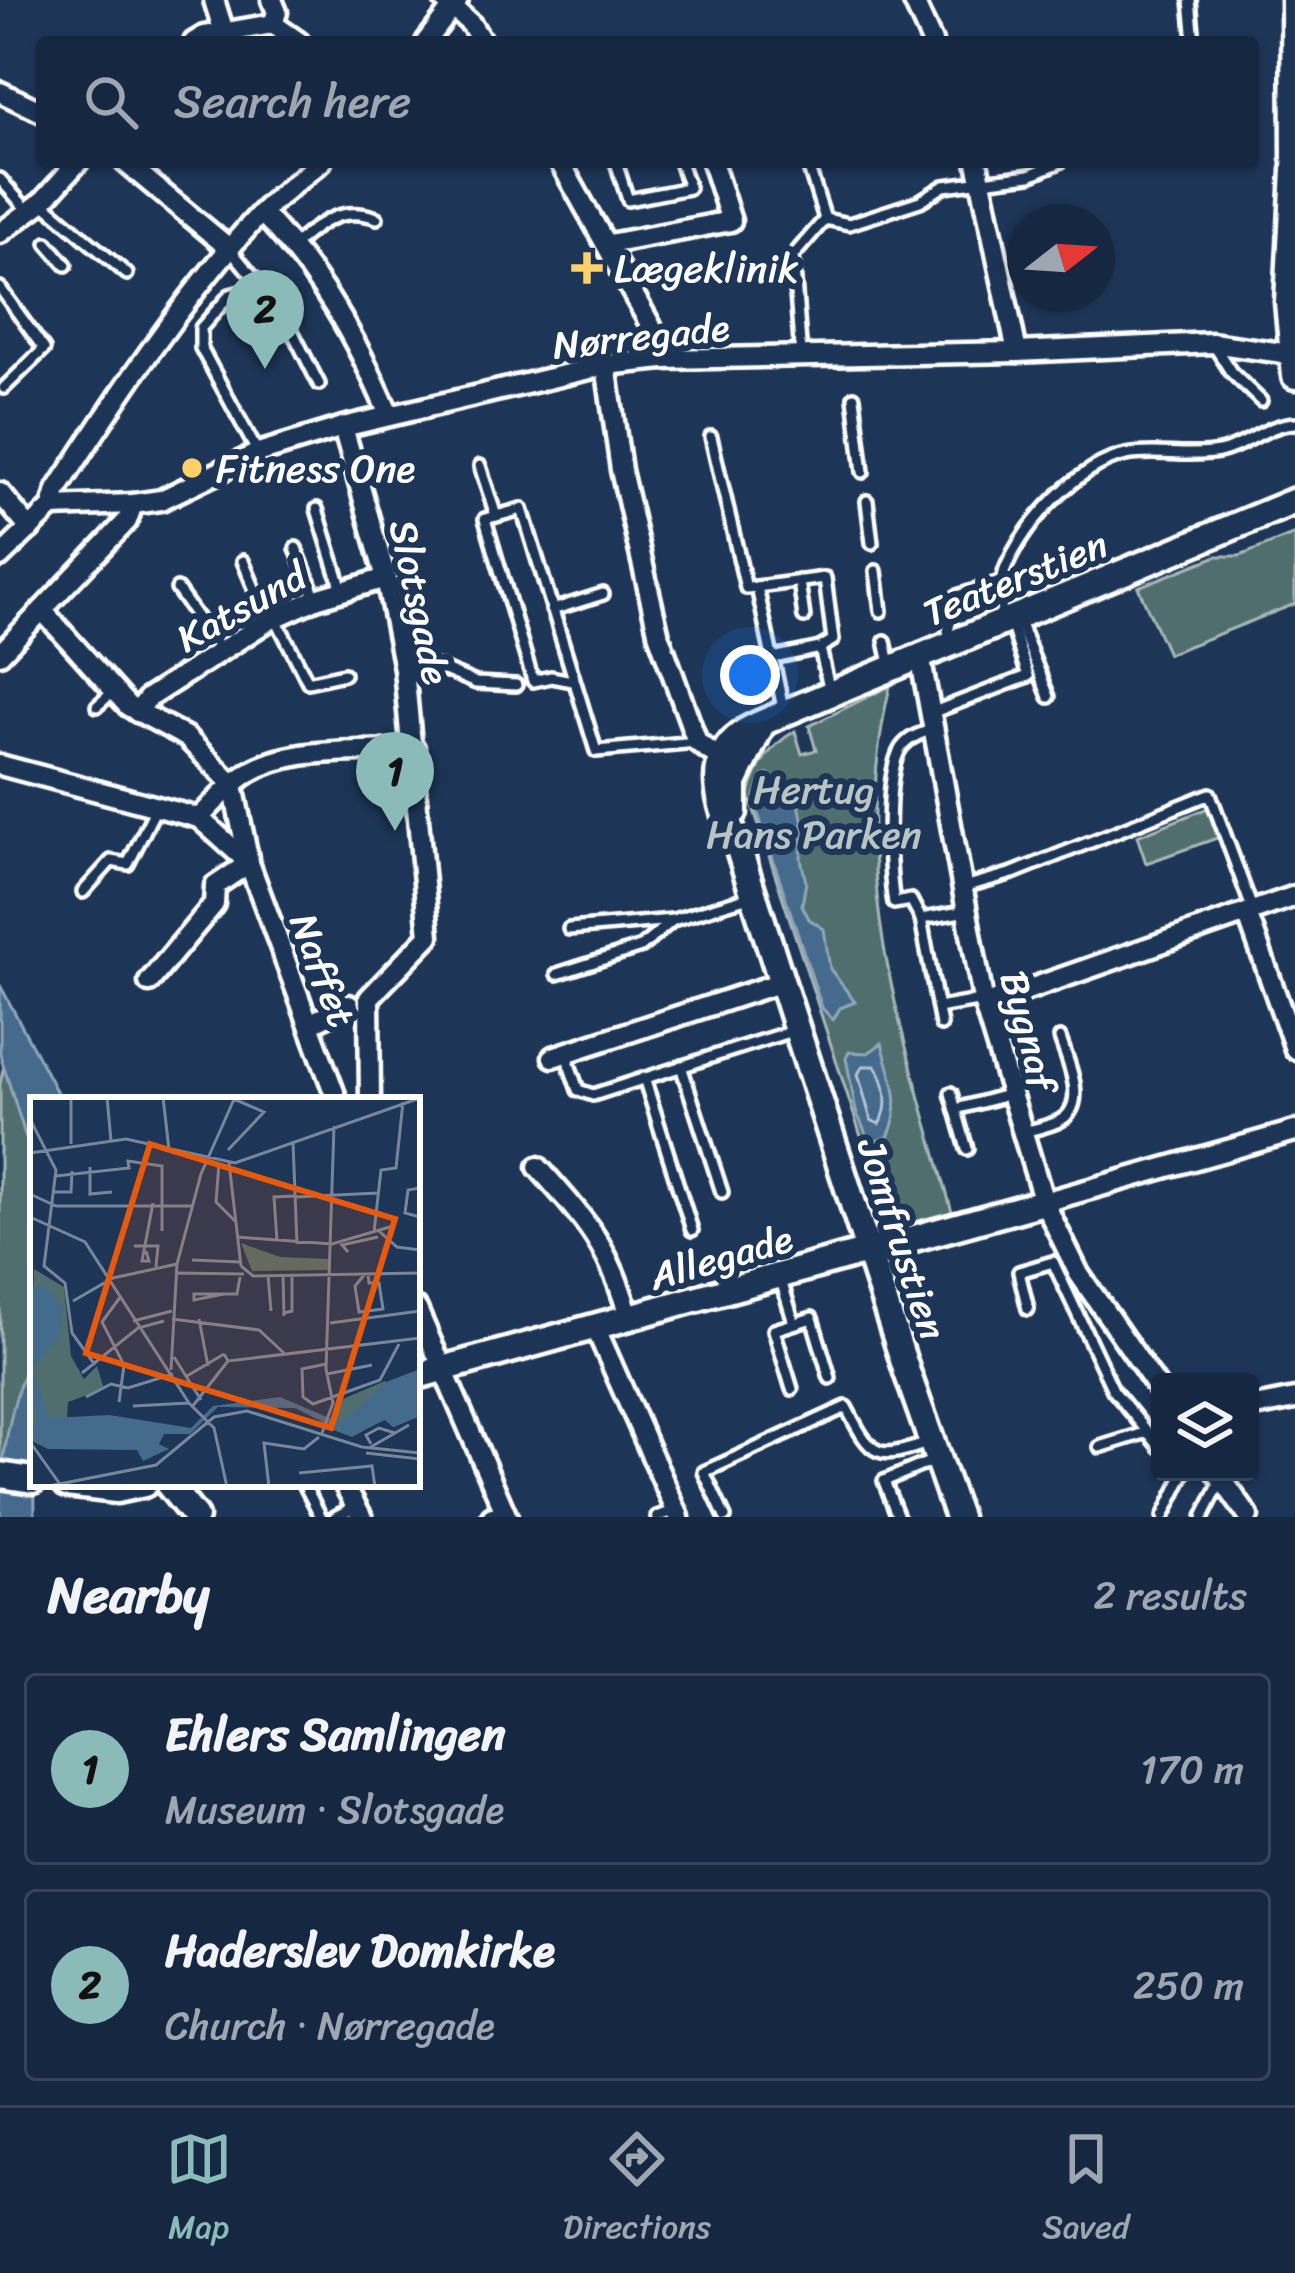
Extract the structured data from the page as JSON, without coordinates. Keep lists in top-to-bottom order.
{
  "streets": {
    "street": [
      "Nørregade",
      "Teaterstien",
      "Slotsgade",
      "Katsund",
      "Naffet",
      "Bygnaf",
      "Jomfrustien",
      "Allegade"
    ]
  },
  "crossings": [
    ["Nørregade", "Slotsgade"],
    ["Teaterstien", "Bygnaf"],
    ["Teaterstien", "Jomfrustien"],
    ["Slotsgade", "Katsund"],
    ["Slotsgade", "Naffet"],
    ["Bygnaf", "Allegade"],
    ["Jomfrustien", "Allegade"]
  ],
  "parks": ["Hertug Hans Parken"],
  "places": {
    "health": ["Lægeklinik"],
    "other": ["Fitness One"]
  },
  "north": "right",
  "page": {
    "search": "Search here",
    "pins": ["2", "1"],
    "heading": ["Nearby", "2 results"],
    "list": [
      {
        "mark": "1",
        "name": "Ehlers Samlingen",
        "note": "Museum · Slotsgade",
        "value": "170 m"
      },
      {
        "mark": "2",
        "name": "Haderslev Domkirke",
        "note": "Church · Nørregade",
        "value": "250 m"
      }
    ],
    "nav": ["Map", "Directions", "Saved"]
  }
}
